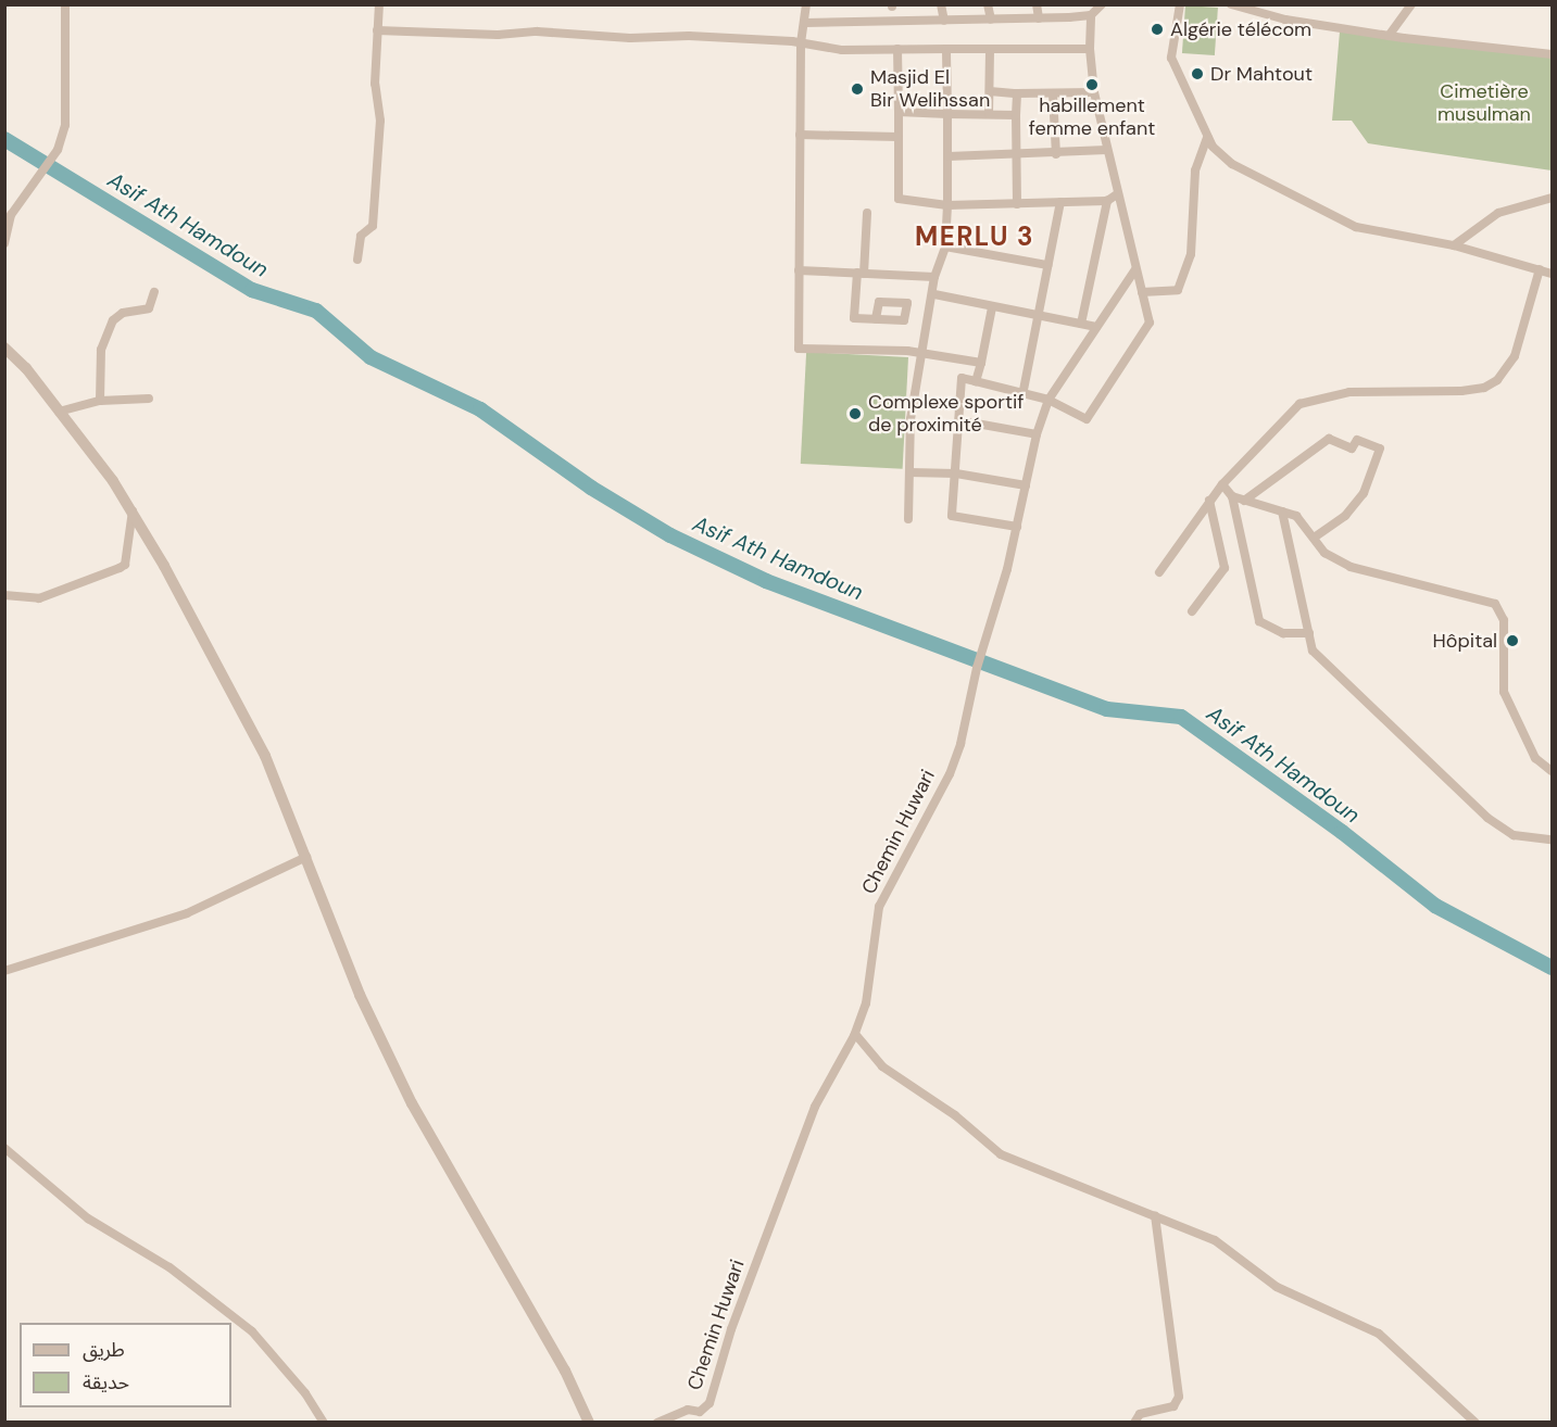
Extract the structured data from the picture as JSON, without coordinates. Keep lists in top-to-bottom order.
{
  "streets": {
    "street": ["Chemin Huwari"]
  },
  "districts": ["MERLU 3"],
  "water": ["Asif Ath Hamdoun"],
  "parks": ["Cimetière musulman"],
  "places": [
    "Algérie télécom",
    "Dr Mahtout",
    "habillement femme enfant",
    "Masjid El Bir Welihssan",
    "Complexe sportif de proximité",
    "Hôpital"
  ],
  "legend": ["طريق", "حديقة"]
}
